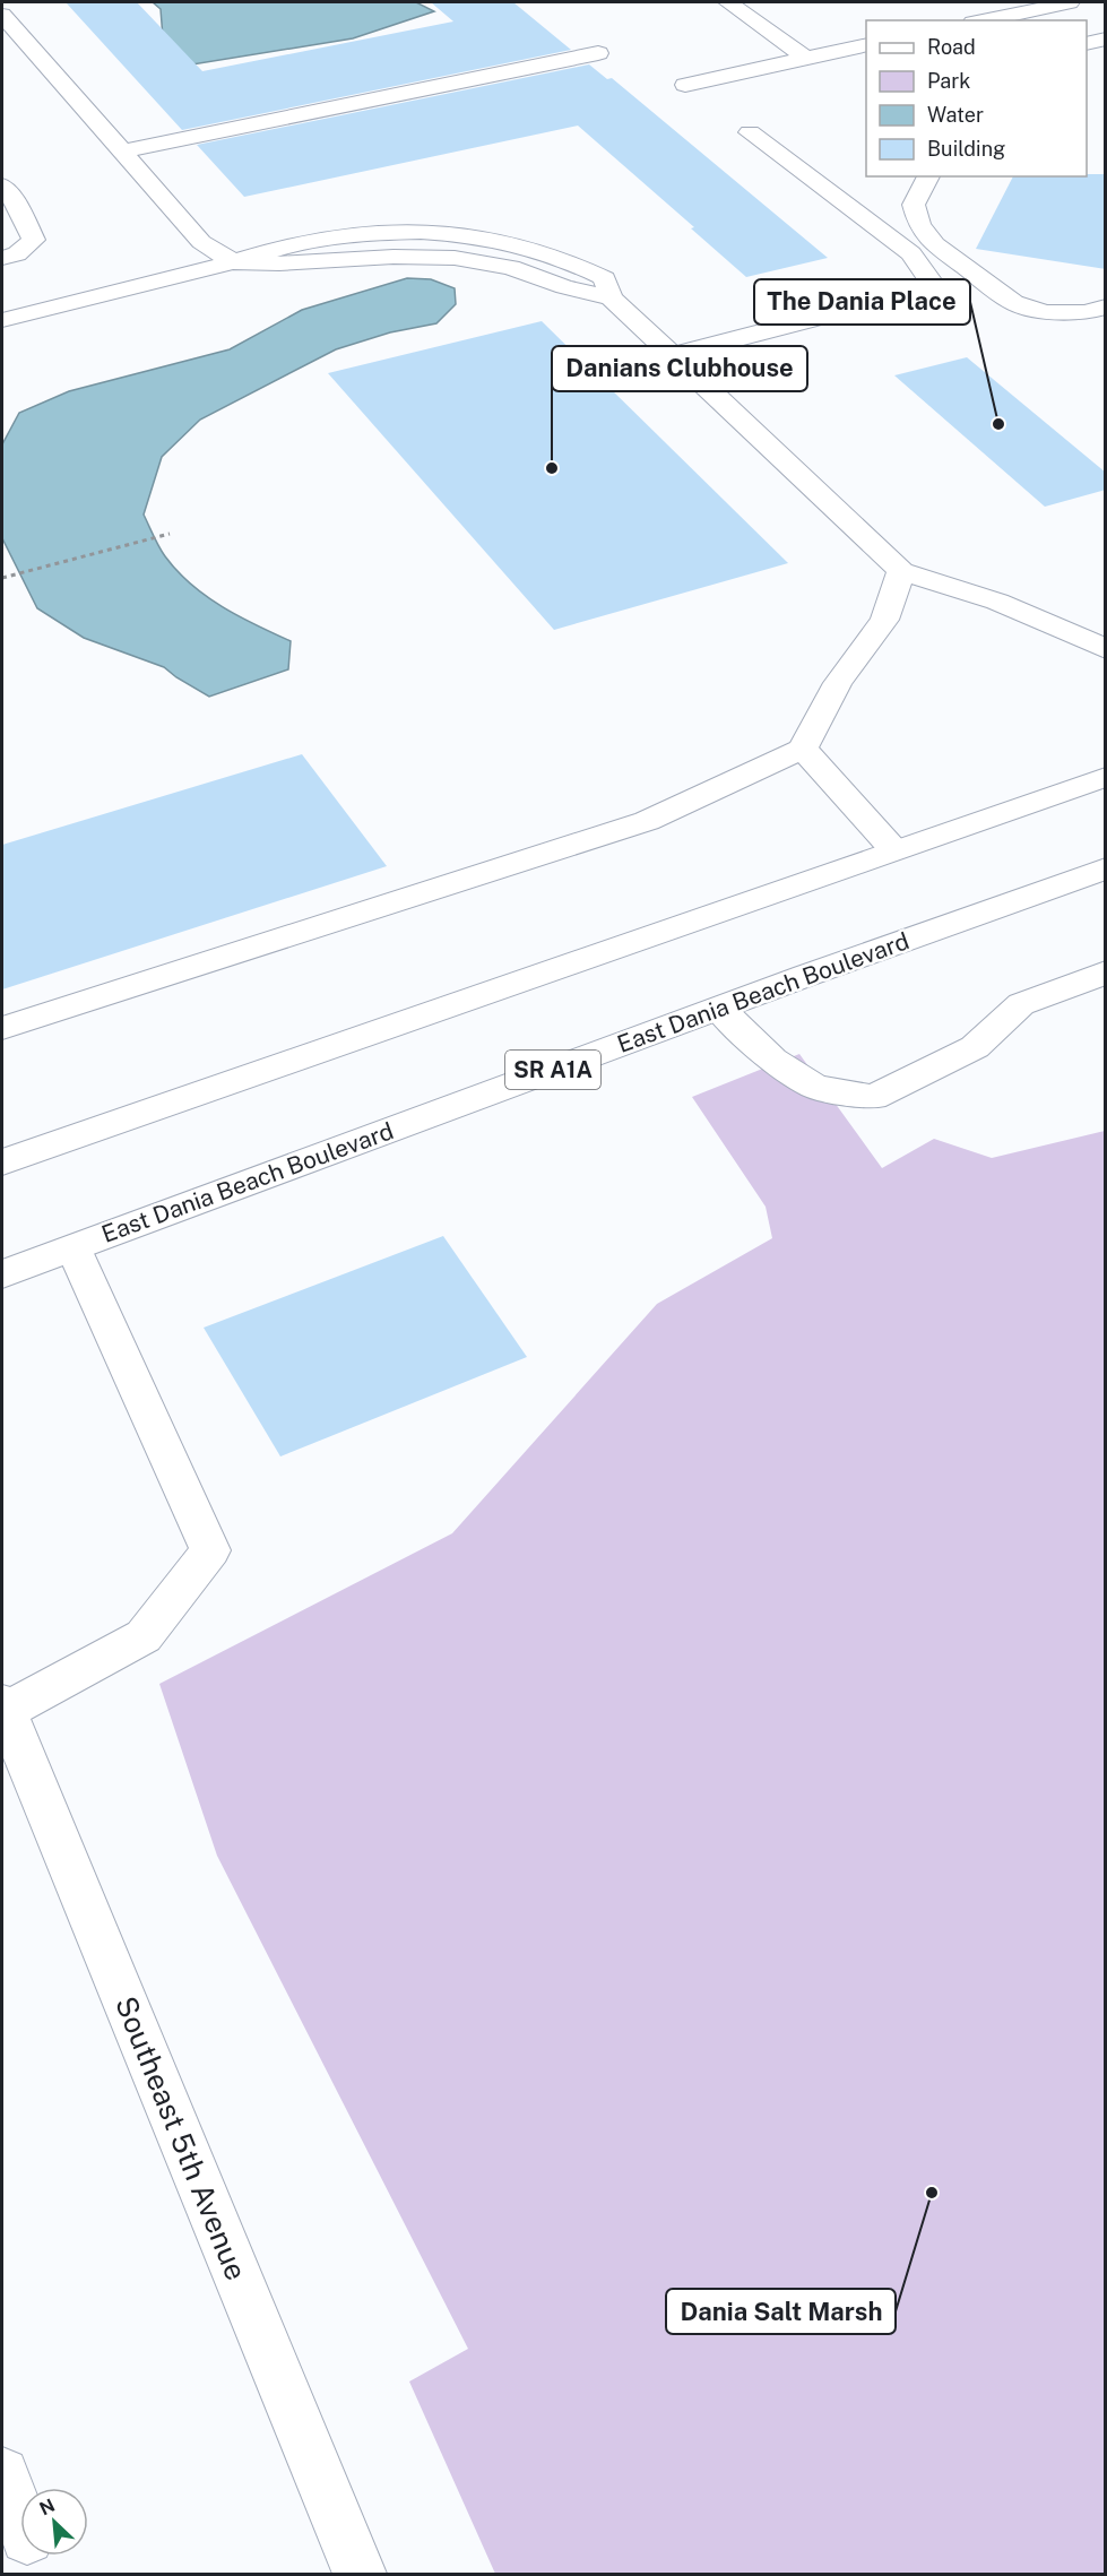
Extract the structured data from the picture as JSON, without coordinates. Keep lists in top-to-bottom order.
{
  "streets": {
    "main road": ["East Dania Beach Boulevard", "SR A1A", "Southeast 5th Avenue"]
  },
  "places": ["The Dania Place", "Danians Clubhouse", "Dania Salt Marsh"],
  "legend": [
    "Road",
    "Park",
    "Water",
    "Building"
  ],
  "north": "top left"
}
